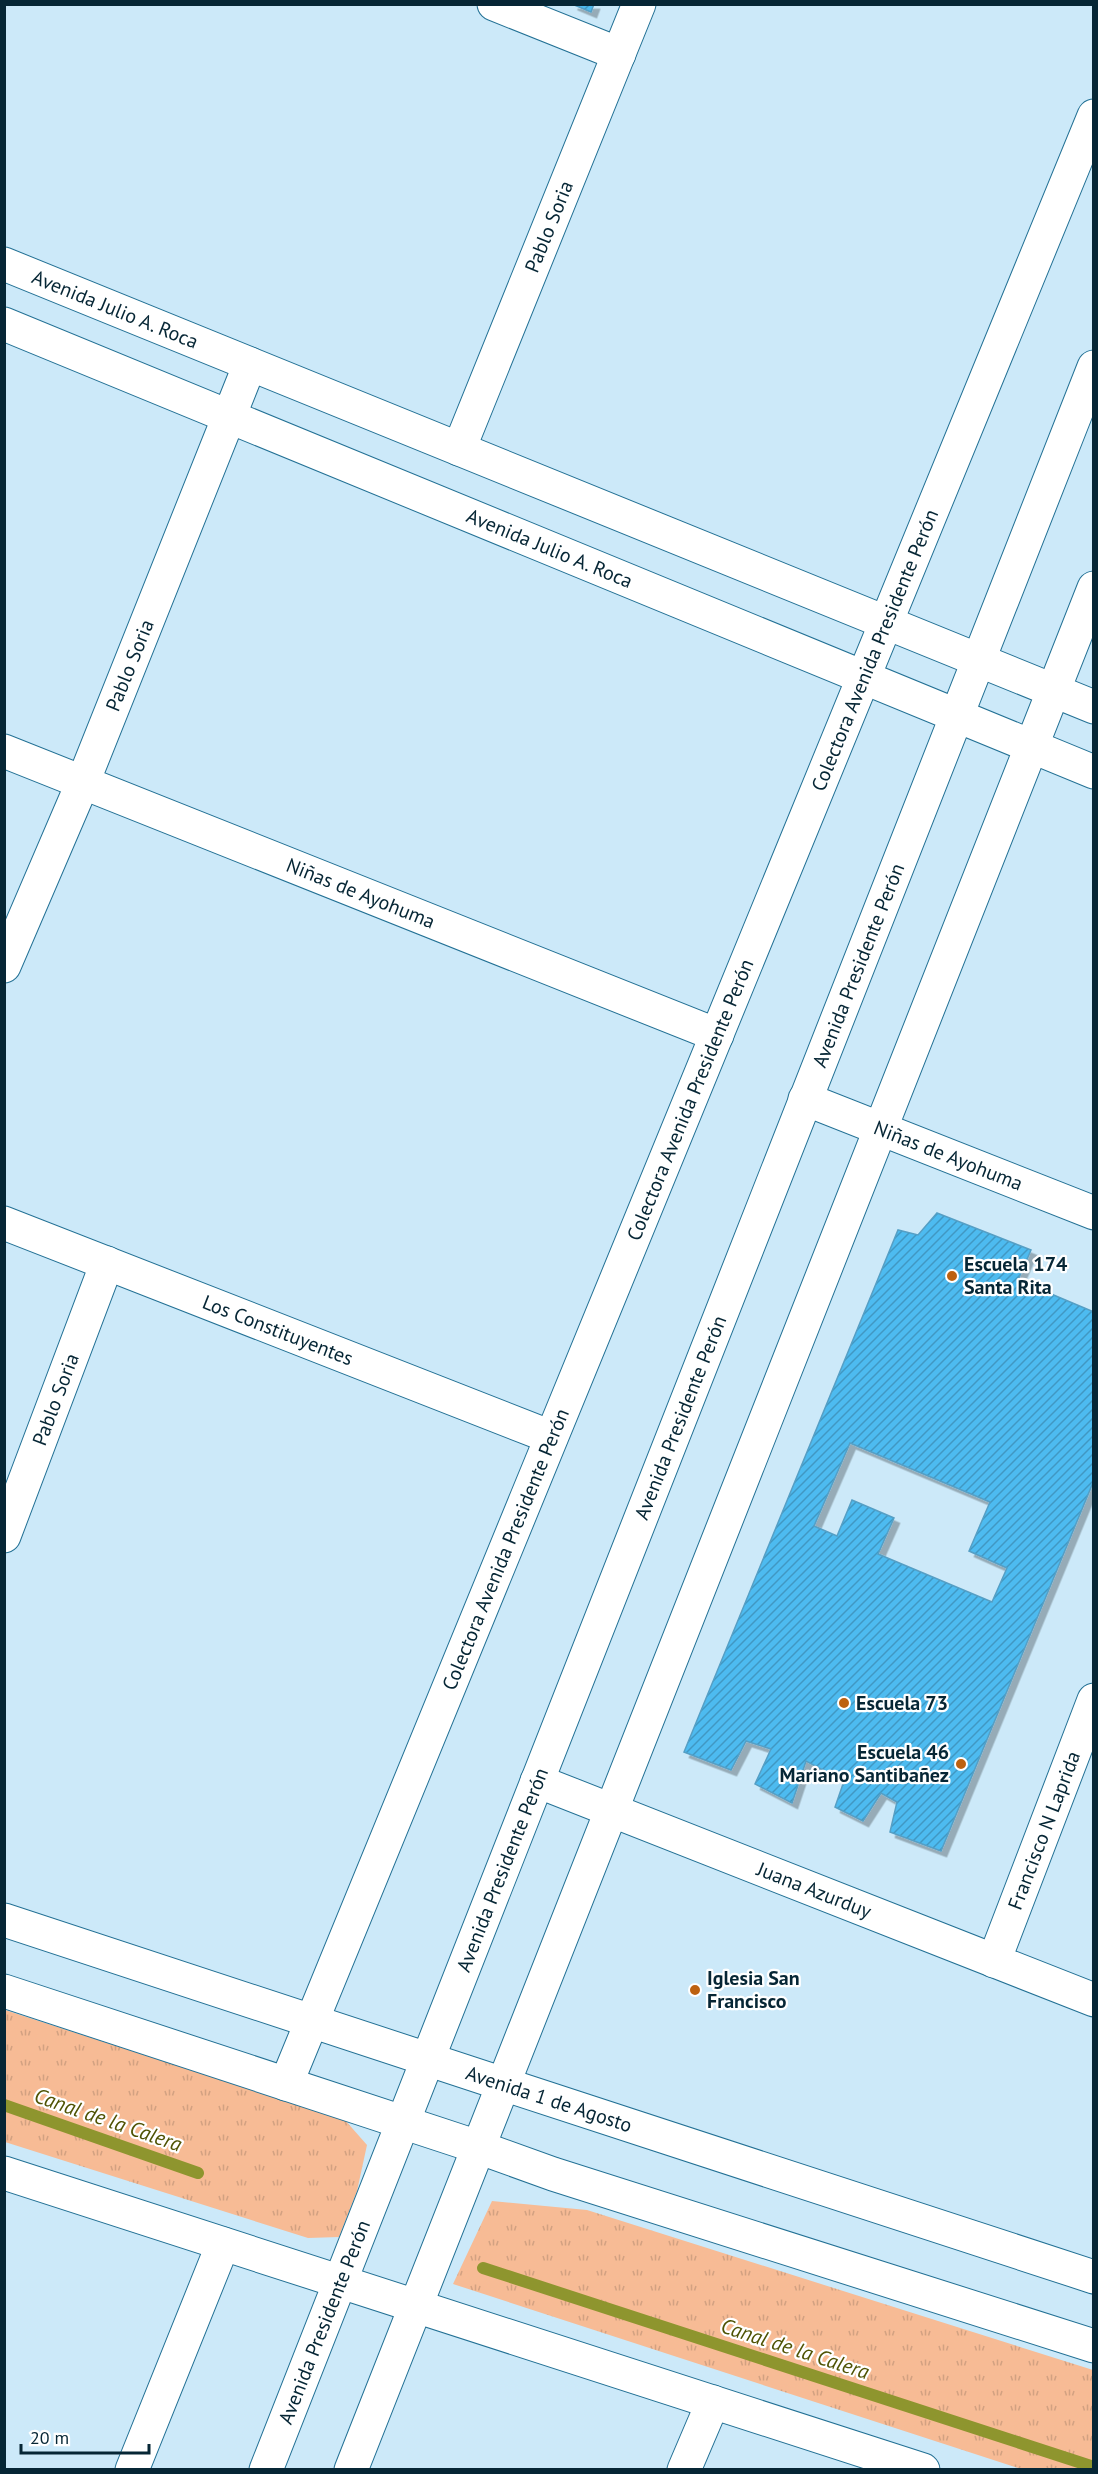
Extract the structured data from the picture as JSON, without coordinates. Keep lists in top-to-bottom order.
{
  "streets": {
    "street": [
      "Pablo Soria",
      "Avenida Julio A. Roca",
      "Colectora Avenida Presidente Perón",
      "Niñas de Ayohuma",
      "Avenida Presidente Perón",
      "Los Constituyentes",
      "Francisco N Laprida",
      "Juana Azurduy",
      "Avenida 1 de Agosto"
    ]
  },
  "crossings": [
    ["Pablo Soria", "Avenida Julio A. Roca"],
    ["Pablo Soria", "Niñas de Ayohuma"],
    ["Pablo Soria", "Los Constituyentes"],
    ["Avenida Julio A. Roca", "Colectora Avenida Presidente Perón"],
    ["Avenida Julio A. Roca", "Avenida Presidente Perón"],
    ["Colectora Avenida Presidente Perón", "Niñas de Ayohuma"],
    ["Colectora Avenida Presidente Perón", "Los Constituyentes"],
    ["Colectora Avenida Presidente Perón", "Avenida 1 de Agosto"],
    ["Niñas de Ayohuma", "Avenida Presidente Perón"],
    ["Avenida Presidente Perón", "Juana Azurduy"],
    ["Avenida Presidente Perón", "Avenida 1 de Agosto"],
    ["Francisco N Laprida", "Juana Azurduy"]
  ],
  "water": ["Canal de la Calera"],
  "places": [
    "Escuela 174 Santa Rita",
    "Escuela 73",
    "Escuela 46 Mariano Santibañez",
    "Iglesia San Francisco"
  ],
  "scale_bar": "20 m"
}
